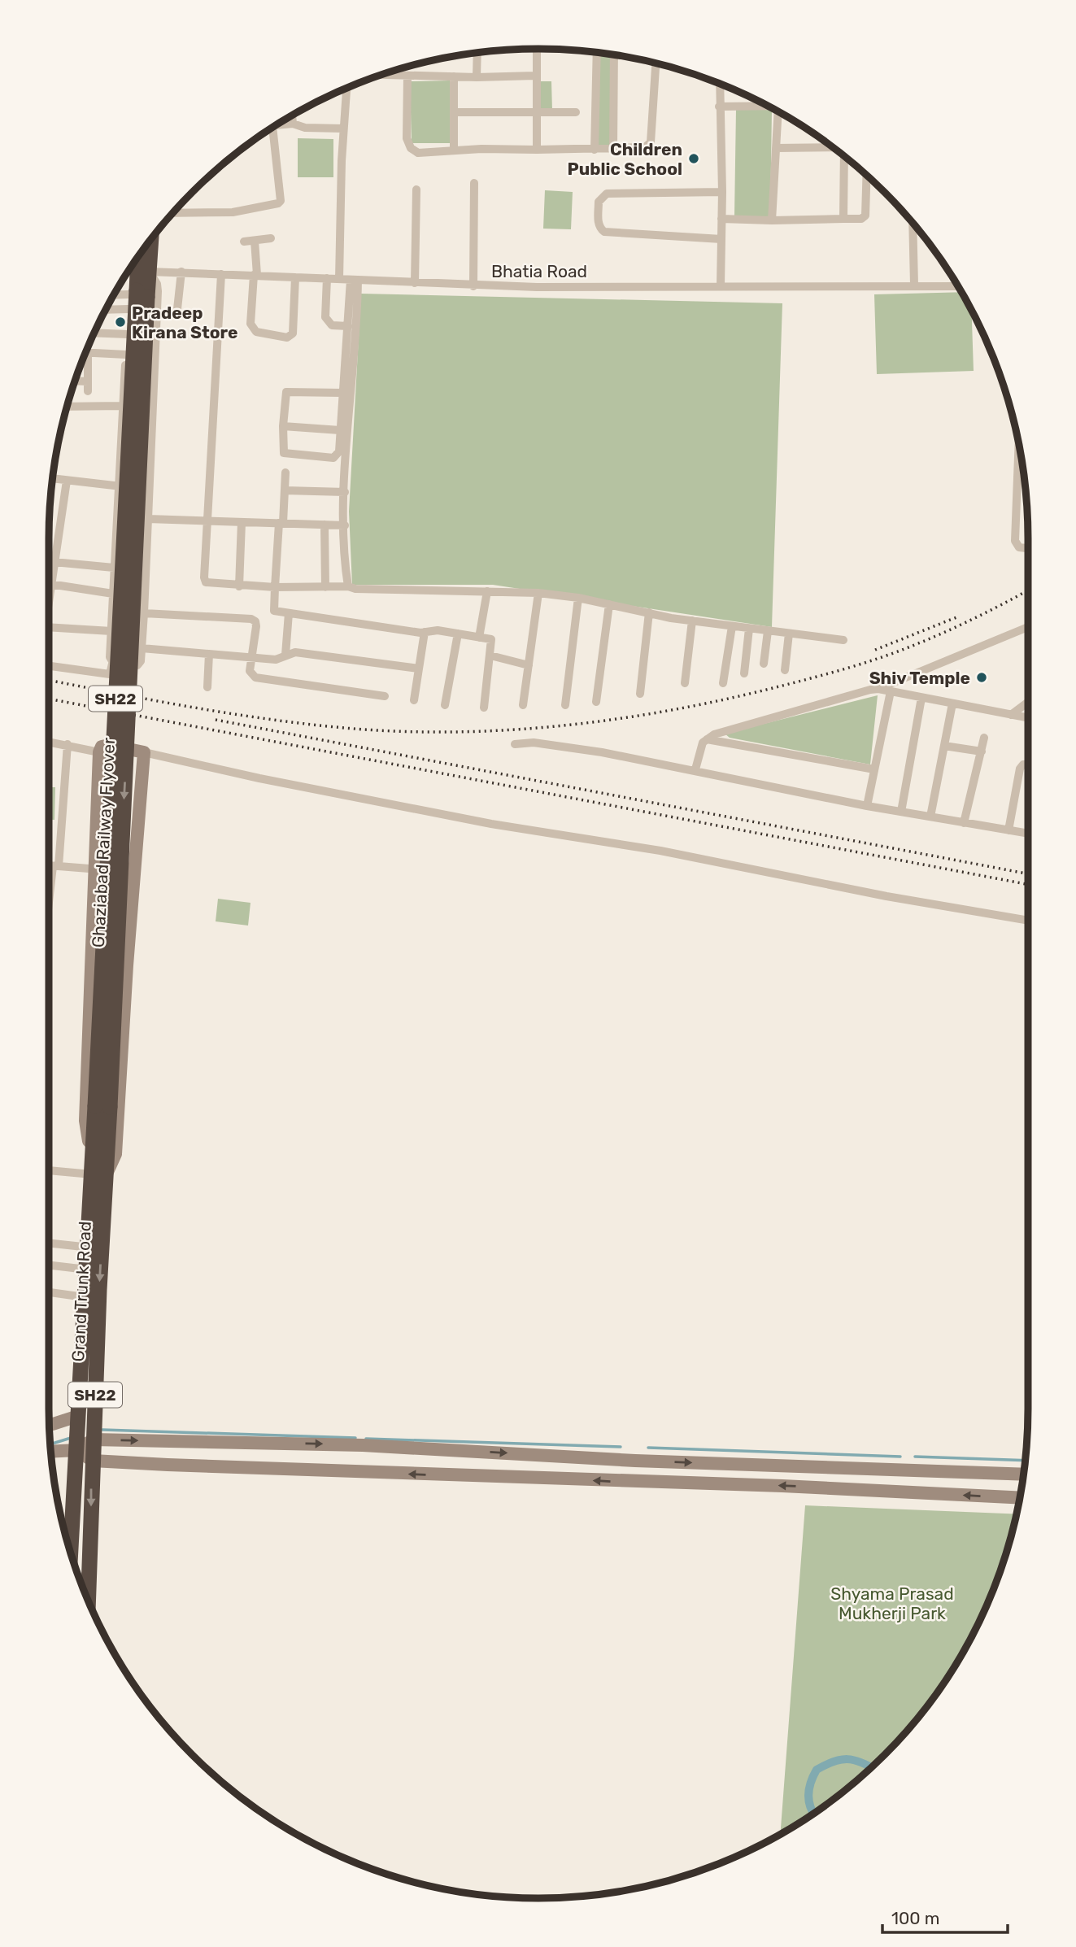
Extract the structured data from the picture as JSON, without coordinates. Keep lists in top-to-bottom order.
{
  "streets": {
    "highway": ["SH22", "Ghaziabad Railway Flyover", "Grand Trunk Road"],
    "street": ["Bhatia Road"]
  },
  "crossings": [
    ["Bhatia Road", "SH22"],
    ["Bhatia Road", "Ghaziabad Railway Flyover"],
    ["SH22", "Ghaziabad Railway Flyover"],
    ["Ghaziabad Railway Flyover", "Grand Trunk Road"]
  ],
  "parks": ["Shyama Prasad Mukherji Park"],
  "places": ["Children Public School", "Pradeep Kirana Store", "Shiv Temple"],
  "scale_bar": "100 m"
}
